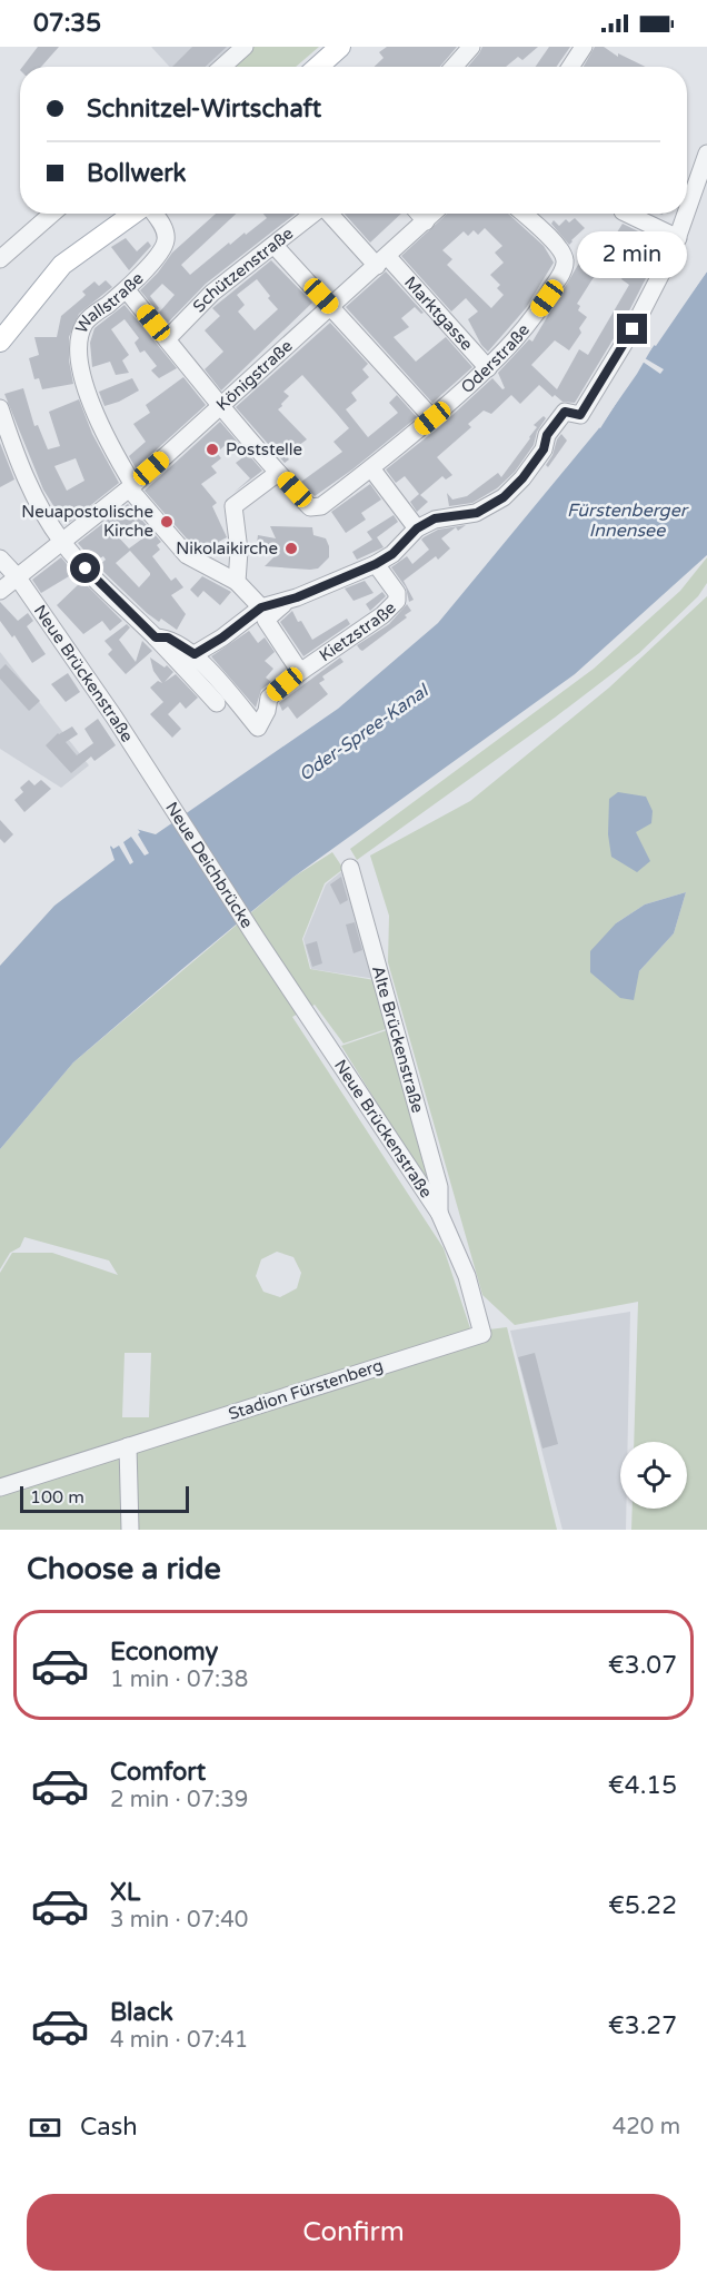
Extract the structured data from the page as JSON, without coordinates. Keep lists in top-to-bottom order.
{
  "streets": {
    "street": [
      "Schützenstraße",
      "Wallstraße",
      "Marktgasse",
      "Oderstraße",
      "Königstraße",
      "Kietzstraße",
      "Neue Brückenstraße",
      "Neue Deichbrücke",
      "Alte Brückenstraße",
      "Stadion Fürstenberg"
    ]
  },
  "crossings": [
    ["Wallstraße", "Königstraße"],
    ["Marktgasse", "Oderstraße"],
    ["Marktgasse", "Königstraße"],
    ["Königstraße", "Neue Brückenstraße"],
    ["Neue Brückenstraße", "Neue Deichbrücke"],
    ["Neue Brückenstraße", "Alte Brückenstraße"],
    ["Neue Brückenstraße", "Stadion Fürstenberg"]
  ],
  "water": ["Fürstenberger Innensee", "Oder-Spree-Kanal"],
  "places": ["Poststelle", "Neuapostolische Kirche", "Nikolaikirche"],
  "scale_bar": "100 m",
  "page": {
    "status": "07:35",
    "banner": ["Schnitzel-Wirtschaft", "Bollwerk"],
    "bubble": "2 min",
    "scale": "100 m",
    "heading": "Choose a ride",
    "list": [
      {
        "name": "Economy",
        "note": "1 min · 07:38",
        "value": "€3.07"
      },
      {
        "name": "Comfort",
        "note": "2 min · 07:39",
        "value": "€4.15"
      },
      {
        "name": "XL",
        "note": "3 min · 07:40",
        "value": "€5.22"
      },
      {
        "name": "Black",
        "note": "4 min · 07:41",
        "value": "€3.27"
      }
    ],
    "pay": ["Cash", "420 m"],
    "buttons": "Confirm"
  }
}
